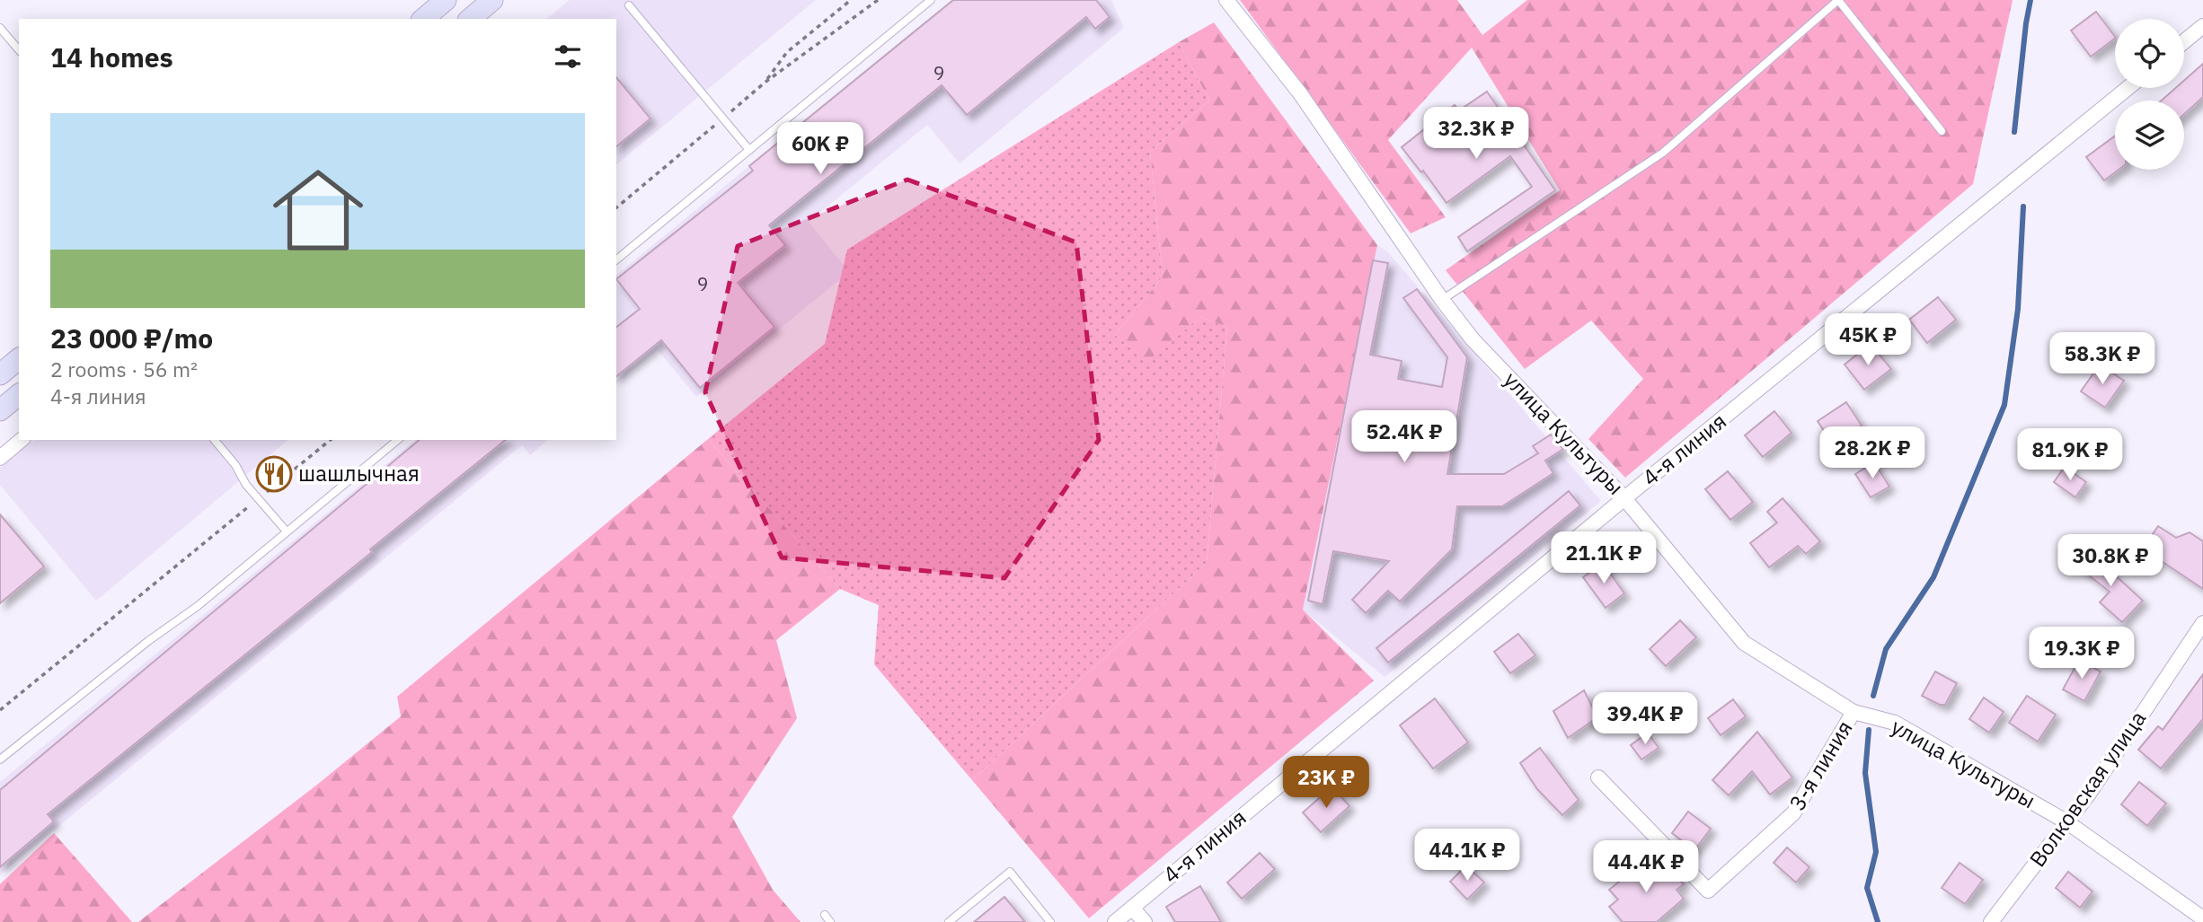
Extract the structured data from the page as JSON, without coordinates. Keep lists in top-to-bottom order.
{
  "streets": {
    "street": [
      "улица Культуры",
      "4-я линия",
      "3-я линия",
      "Волковская улица"
    ]
  },
  "crossings": [
    ["улица Культуры", "4-я линия"],
    ["улица Культуры", "3-я линия"],
    ["улица Культуры", "Волковская улица"]
  ],
  "places": {
    "restaurant": ["шашлычная"]
  },
  "house_numbers": ["9", "9"],
  "page": {
    "heading": "14 homes",
    "list": [
      {
        "name": "23 000 ₽/mo",
        "note": "2 rooms · 56 m² · 4-я линия"
      }
    ],
    "price": [
      "32.3K ₽",
      "60K ₽",
      "45K ₽",
      "58.3K ₽",
      "52.4K ₽",
      "28.2K ₽",
      "81.9K ₽",
      "21.1K ₽",
      "30.8K ₽",
      "19.3K ₽",
      "39.4K ₽",
      "23K ₽",
      "44.1K ₽",
      "44.4K ₽"
    ]
  }
}
